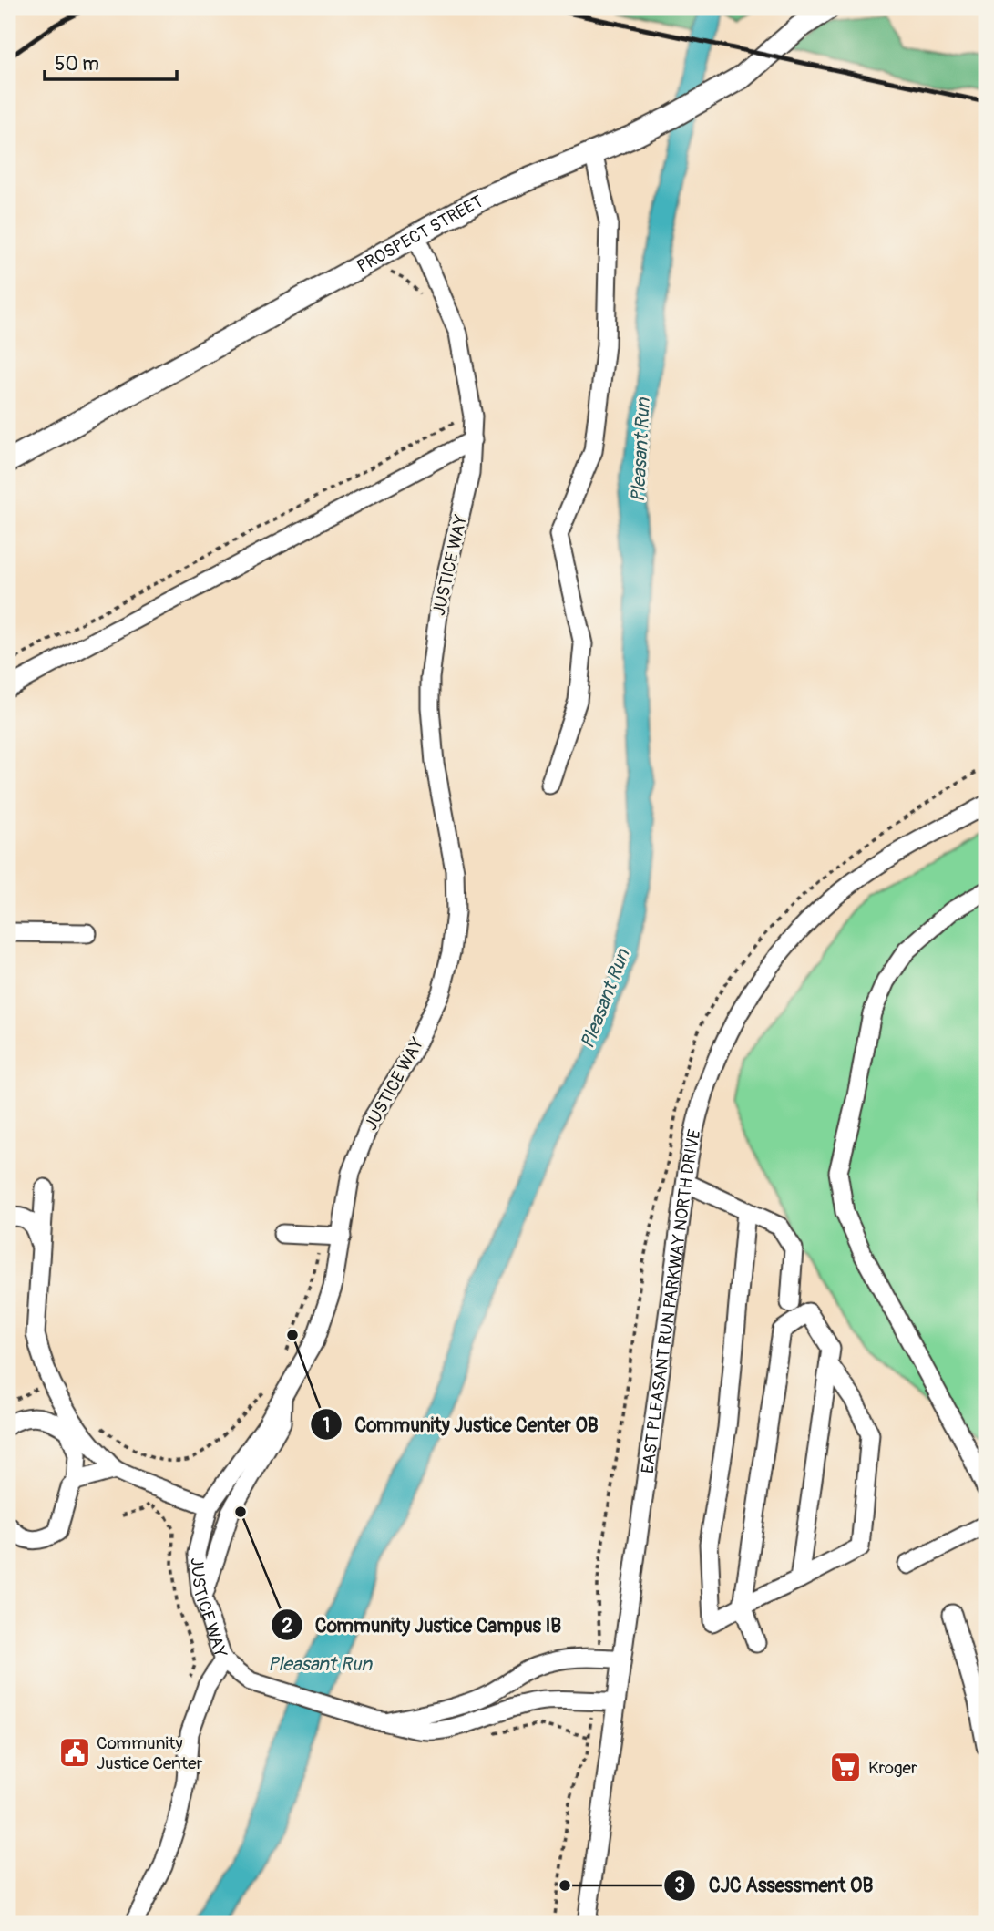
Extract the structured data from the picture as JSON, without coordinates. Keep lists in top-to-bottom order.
{
  "streets": {
    "main road": ["PROSPECT STREET"],
    "street": ["JUSTICE WAY", "EAST PLEASANT RUN PARKWAY NORTH DRIVE"]
  },
  "crossings": [
    ["PROSPECT STREET", "JUSTICE WAY"]
  ],
  "water": ["Pleasant Run"],
  "places": {
    "other": ["Community Justice Center OB", "Community Justice Campus IB", "CJC Assessment OB"],
    "public building": ["Community Justice Center"],
    "supermarket": ["Kroger"]
  },
  "scale_bar": "50 m"
}
